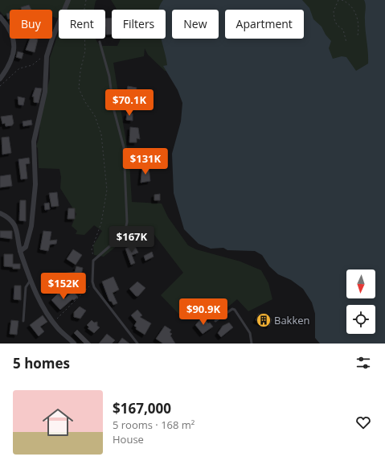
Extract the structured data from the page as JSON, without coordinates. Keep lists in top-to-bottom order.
{
  "places": {
    "building": ["Bakken"]
  },
  "north": "bottom",
  "page": {
    "chip": [
      "Buy",
      "Rent",
      "Filters",
      "New",
      "Apartment"
    ],
    "price": [
      "$70.1K",
      "$131K",
      "$167K",
      "$152K",
      "$90.9K"
    ],
    "heading": "5 homes",
    "list": [
      {
        "name": "$167,000",
        "note": "5 rooms · 168 m² · House"
      }
    ]
  }
}
